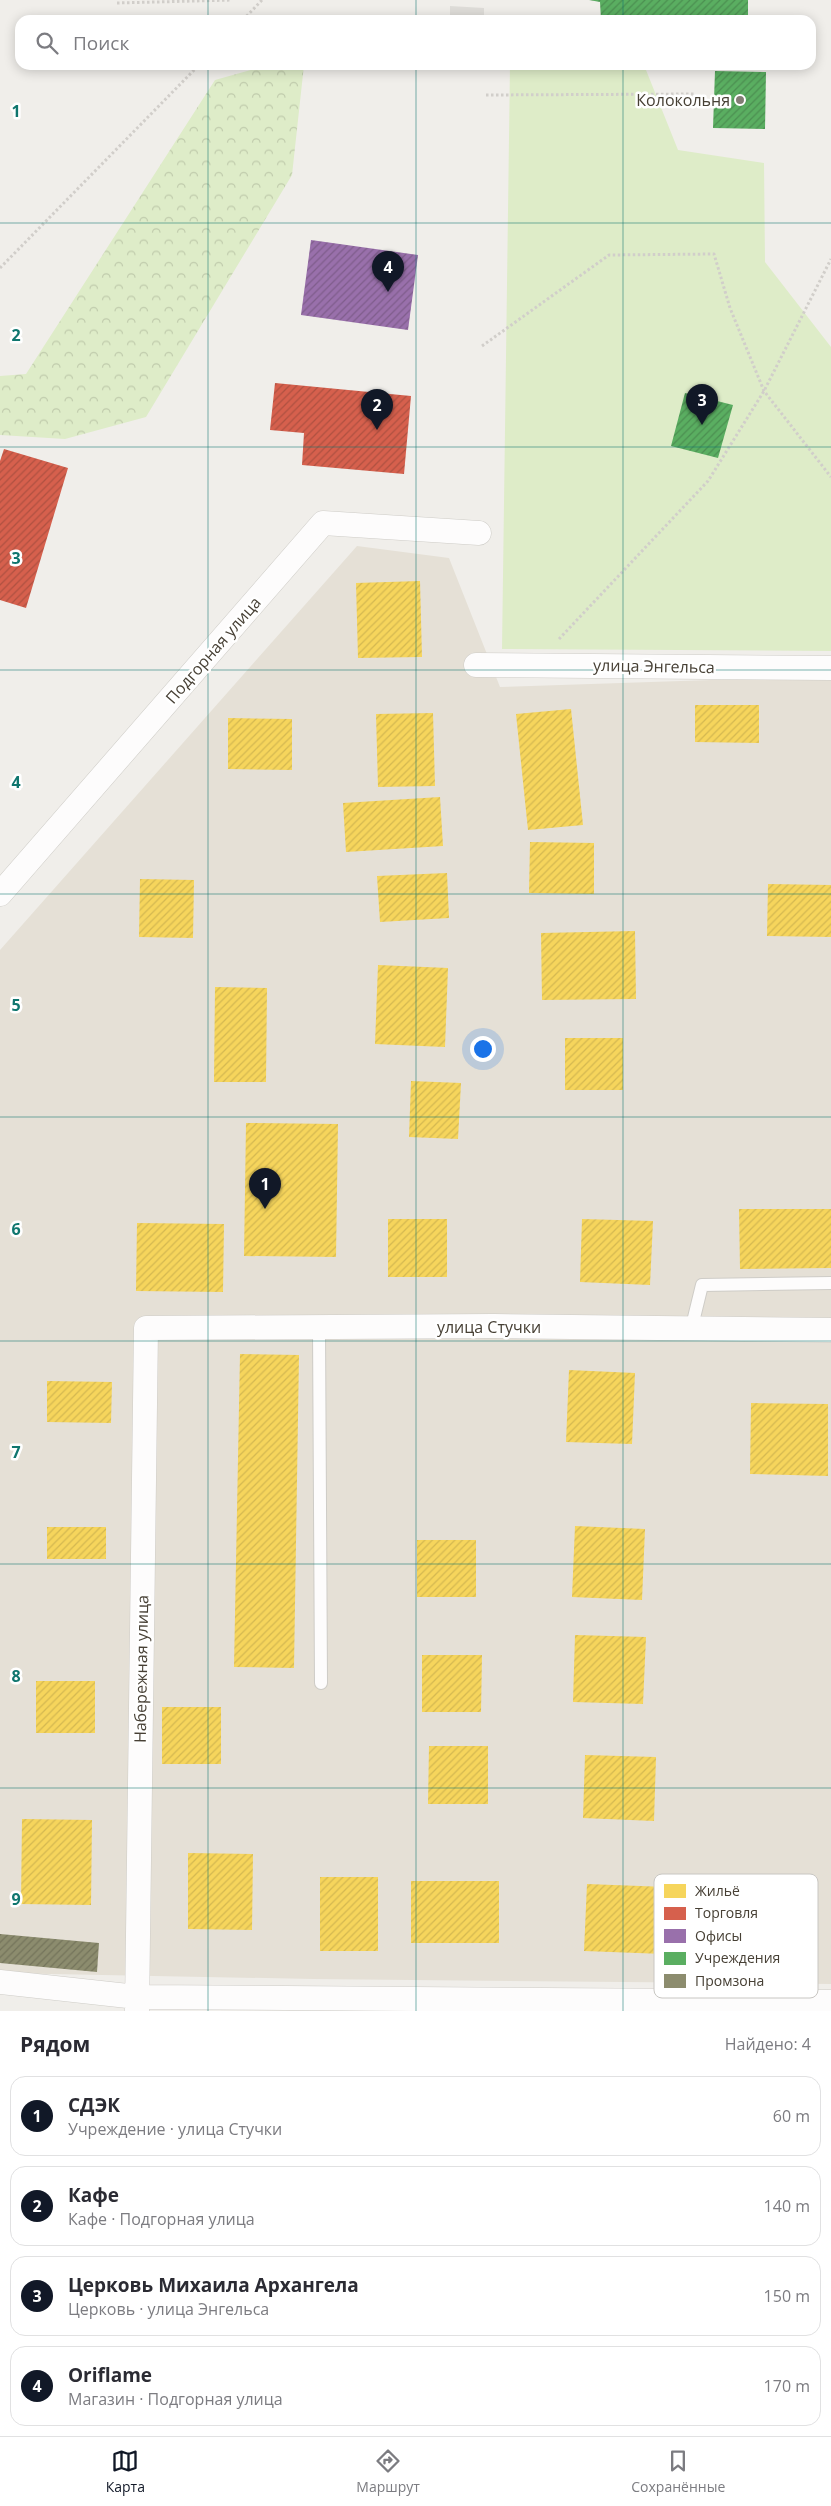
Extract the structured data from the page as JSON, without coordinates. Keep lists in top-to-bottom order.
{
  "streets": {
    "street": [
      "Подгорная улица",
      "улица Энгельса",
      "улица Стучки",
      "Набережная улица"
    ]
  },
  "crossings": [
    ["улица Стучки", "Набережная улица"]
  ],
  "places": ["Колокольня"],
  "legend": [
    "Жильё",
    "Торговля",
    "Офисы",
    "Учреждения",
    "Промзона"
  ],
  "page": {
    "search": "Поиск",
    "pins": [
      "4",
      "3",
      "2",
      "1"
    ],
    "heading": ["Рядом", "Найдено: 4"],
    "list": [
      {
        "mark": "1",
        "name": "СДЭК",
        "note": "Учреждение · улица Стучки",
        "value": "60 m"
      },
      {
        "mark": "2",
        "name": "Кафе",
        "note": "Кафе · Подгорная улица",
        "value": "140 m"
      },
      {
        "mark": "3",
        "name": "Церковь Михаила Архангела",
        "note": "Церковь · улица Энгельса",
        "value": "150 m"
      },
      {
        "mark": "4",
        "name": "Oriflame",
        "note": "Магазин · Подгорная улица",
        "value": "170 m"
      }
    ],
    "nav": ["Карта", "Маршрут", "Сохранённые"]
  },
  "grid": {
    "rows": [
      "1",
      "2",
      "3",
      "4",
      "5",
      "6",
      "7",
      "8",
      "9"
    ]
  }
}
